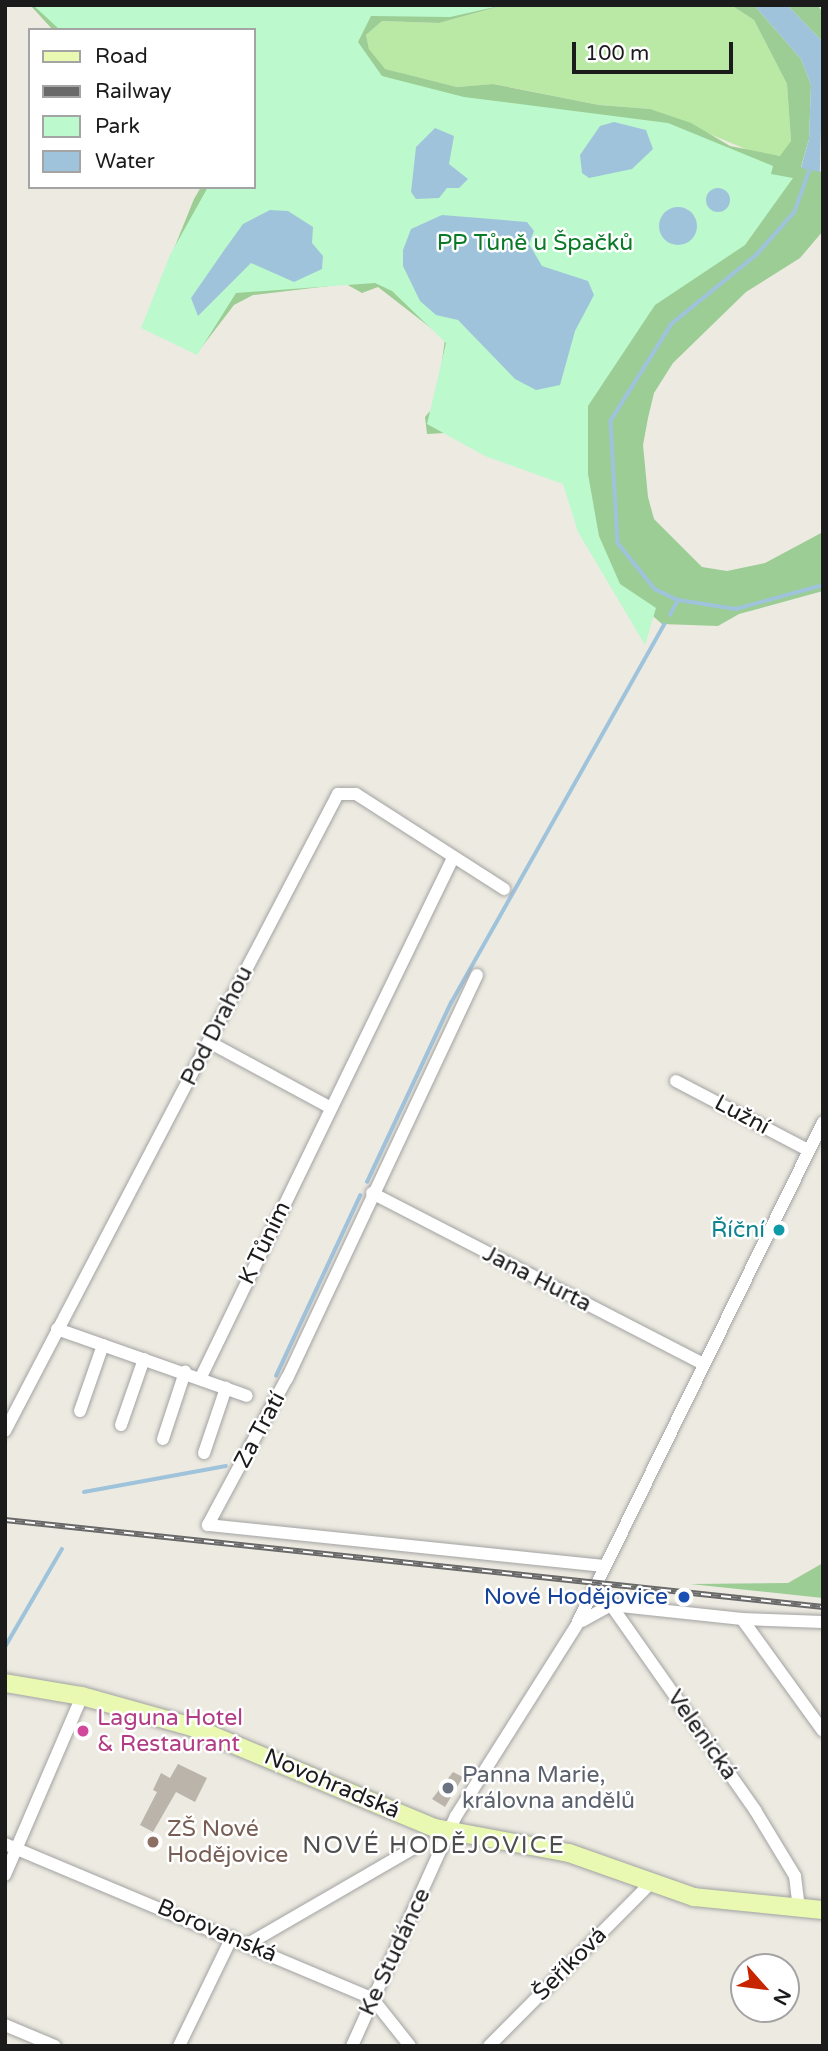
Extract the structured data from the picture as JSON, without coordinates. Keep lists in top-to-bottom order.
{
  "streets": {
    "main road": ["Novohradská"],
    "street": [
      "Pod Drahou",
      "Lužní",
      "K Tůním",
      "Jana Hurta",
      "Za Tratí",
      "Velenická",
      "Borovanská",
      "Ke Studánce",
      "Šeříková"
    ]
  },
  "crossings": [
    ["Pod Drahou", "K Tůním"],
    ["Jana Hurta", "Za Tratí"],
    ["Za Tratí", "Ke Studánce"],
    ["Velenická", "Novohradská"],
    ["Novohradská", "Ke Studánce"],
    ["Novohradská", "Šeříková"],
    ["Borovanská", "Ke Studánce"]
  ],
  "districts": ["NOVÉ HODĚJOVICE"],
  "parks": ["PP Tůně u Špačků"],
  "places": [
    "Říční",
    "Nové Hodějovice",
    "Laguna Hotel & Restaurant",
    "Panna Marie, královna andělů",
    "ZŠ Nové Hodějovice"
  ],
  "legend": [
    "Road",
    "Railway",
    "Park",
    "Water"
  ],
  "scale_bar": "100 m",
  "north": "bottom right"
}
